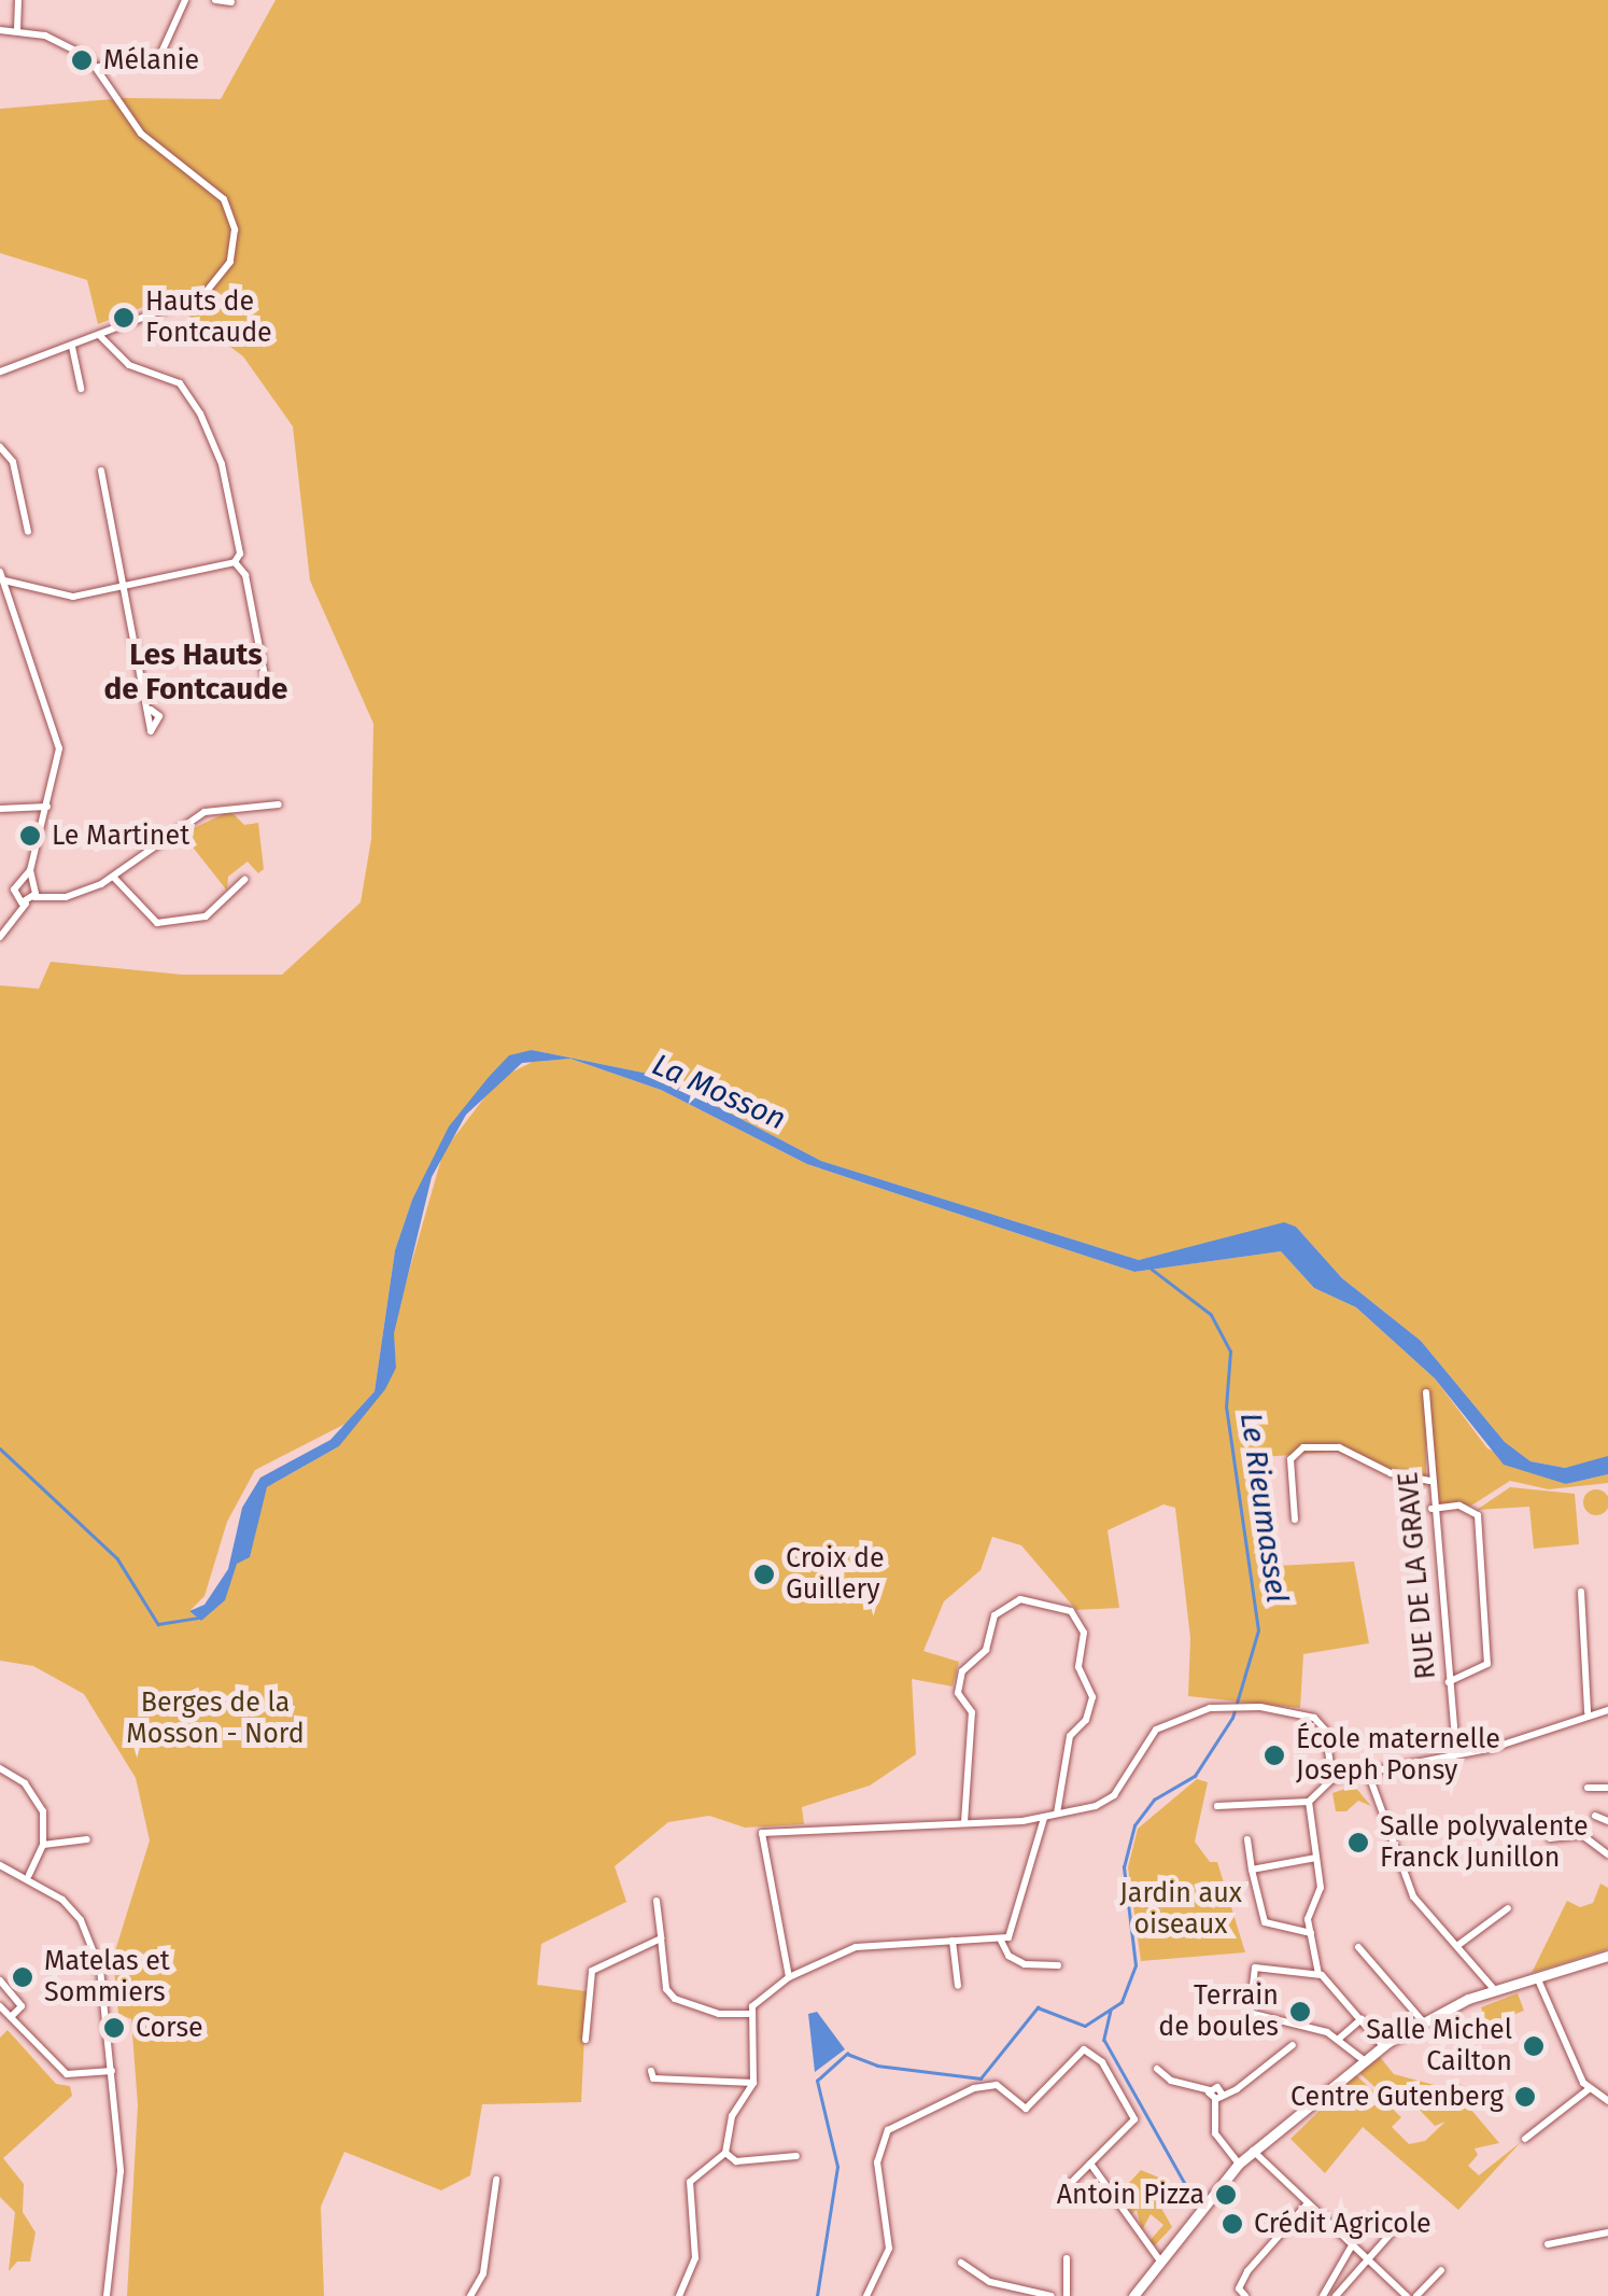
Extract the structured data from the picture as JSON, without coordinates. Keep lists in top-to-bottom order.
{
  "streets": {
    "street": ["RUE DE LA GRAVE"]
  },
  "districts": ["Les Hauts de Fontcaude"],
  "water": ["La Mosson", "Le Rieumassel"],
  "parks": ["Berges de la Mosson - Nord", "Jardin aux oiseaux"],
  "places": [
    "Mélanie",
    "Hauts de Fontcaude",
    "Le Martinet",
    "Croix de Guillery",
    "École maternelle Joseph Ponsy",
    "Salle polyvalente Franck Junillon",
    "Matelas et Sommiers",
    "Terrain de boules",
    "Corse",
    "Salle Michel Cailton",
    "Centre Gutenberg",
    "Antoin Pizza",
    "Crédit Agricole"
  ]
}
